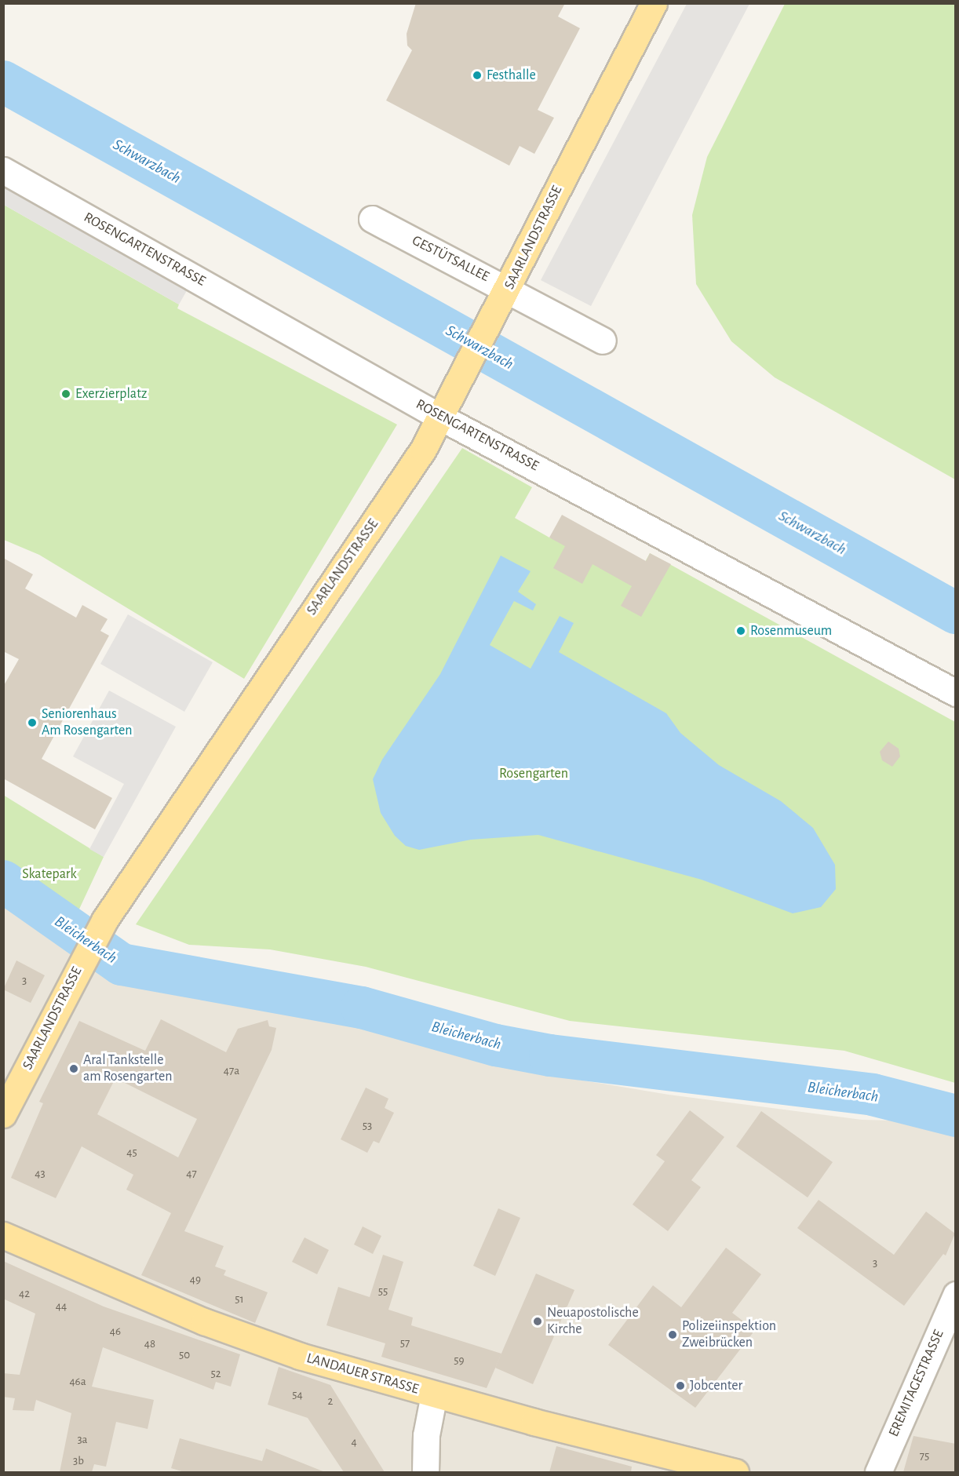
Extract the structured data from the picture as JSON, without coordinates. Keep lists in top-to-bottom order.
{
  "streets": {
    "main road": ["SAARLANDSTRASSE", "LANDAUER STRASSE"],
    "street": ["ROSENGARTENSTRASSE", "GESTÜTSALLEE", "EREMITAGESTRASSE"]
  },
  "crossings": [
    ["SAARLANDSTRASSE", "ROSENGARTENSTRASSE"],
    ["SAARLANDSTRASSE", "GESTÜTSALLEE"]
  ],
  "water": ["Schwarzbach", "Bleicherbach"],
  "parks": ["Rosengarten", "Skatepark"],
  "places": [
    "Festhalle",
    "Exerzierplatz",
    "Rosenmuseum",
    "Seniorenhaus Am Rosengarten",
    "Aral Tankstelle am Rosengarten",
    "Neuapostolische Kirche",
    "Polizeiinspektion Zweibrücken",
    "Jobcenter"
  ],
  "house_numbers": [
    "3",
    "47a",
    "53",
    "45",
    "43",
    "47",
    "3",
    "49",
    "55",
    "42",
    "51",
    "44",
    "46",
    "57",
    "48",
    "50",
    "59",
    "52",
    "46a",
    "54",
    "2",
    "3a",
    "4",
    "75",
    "3b"
  ]
}
